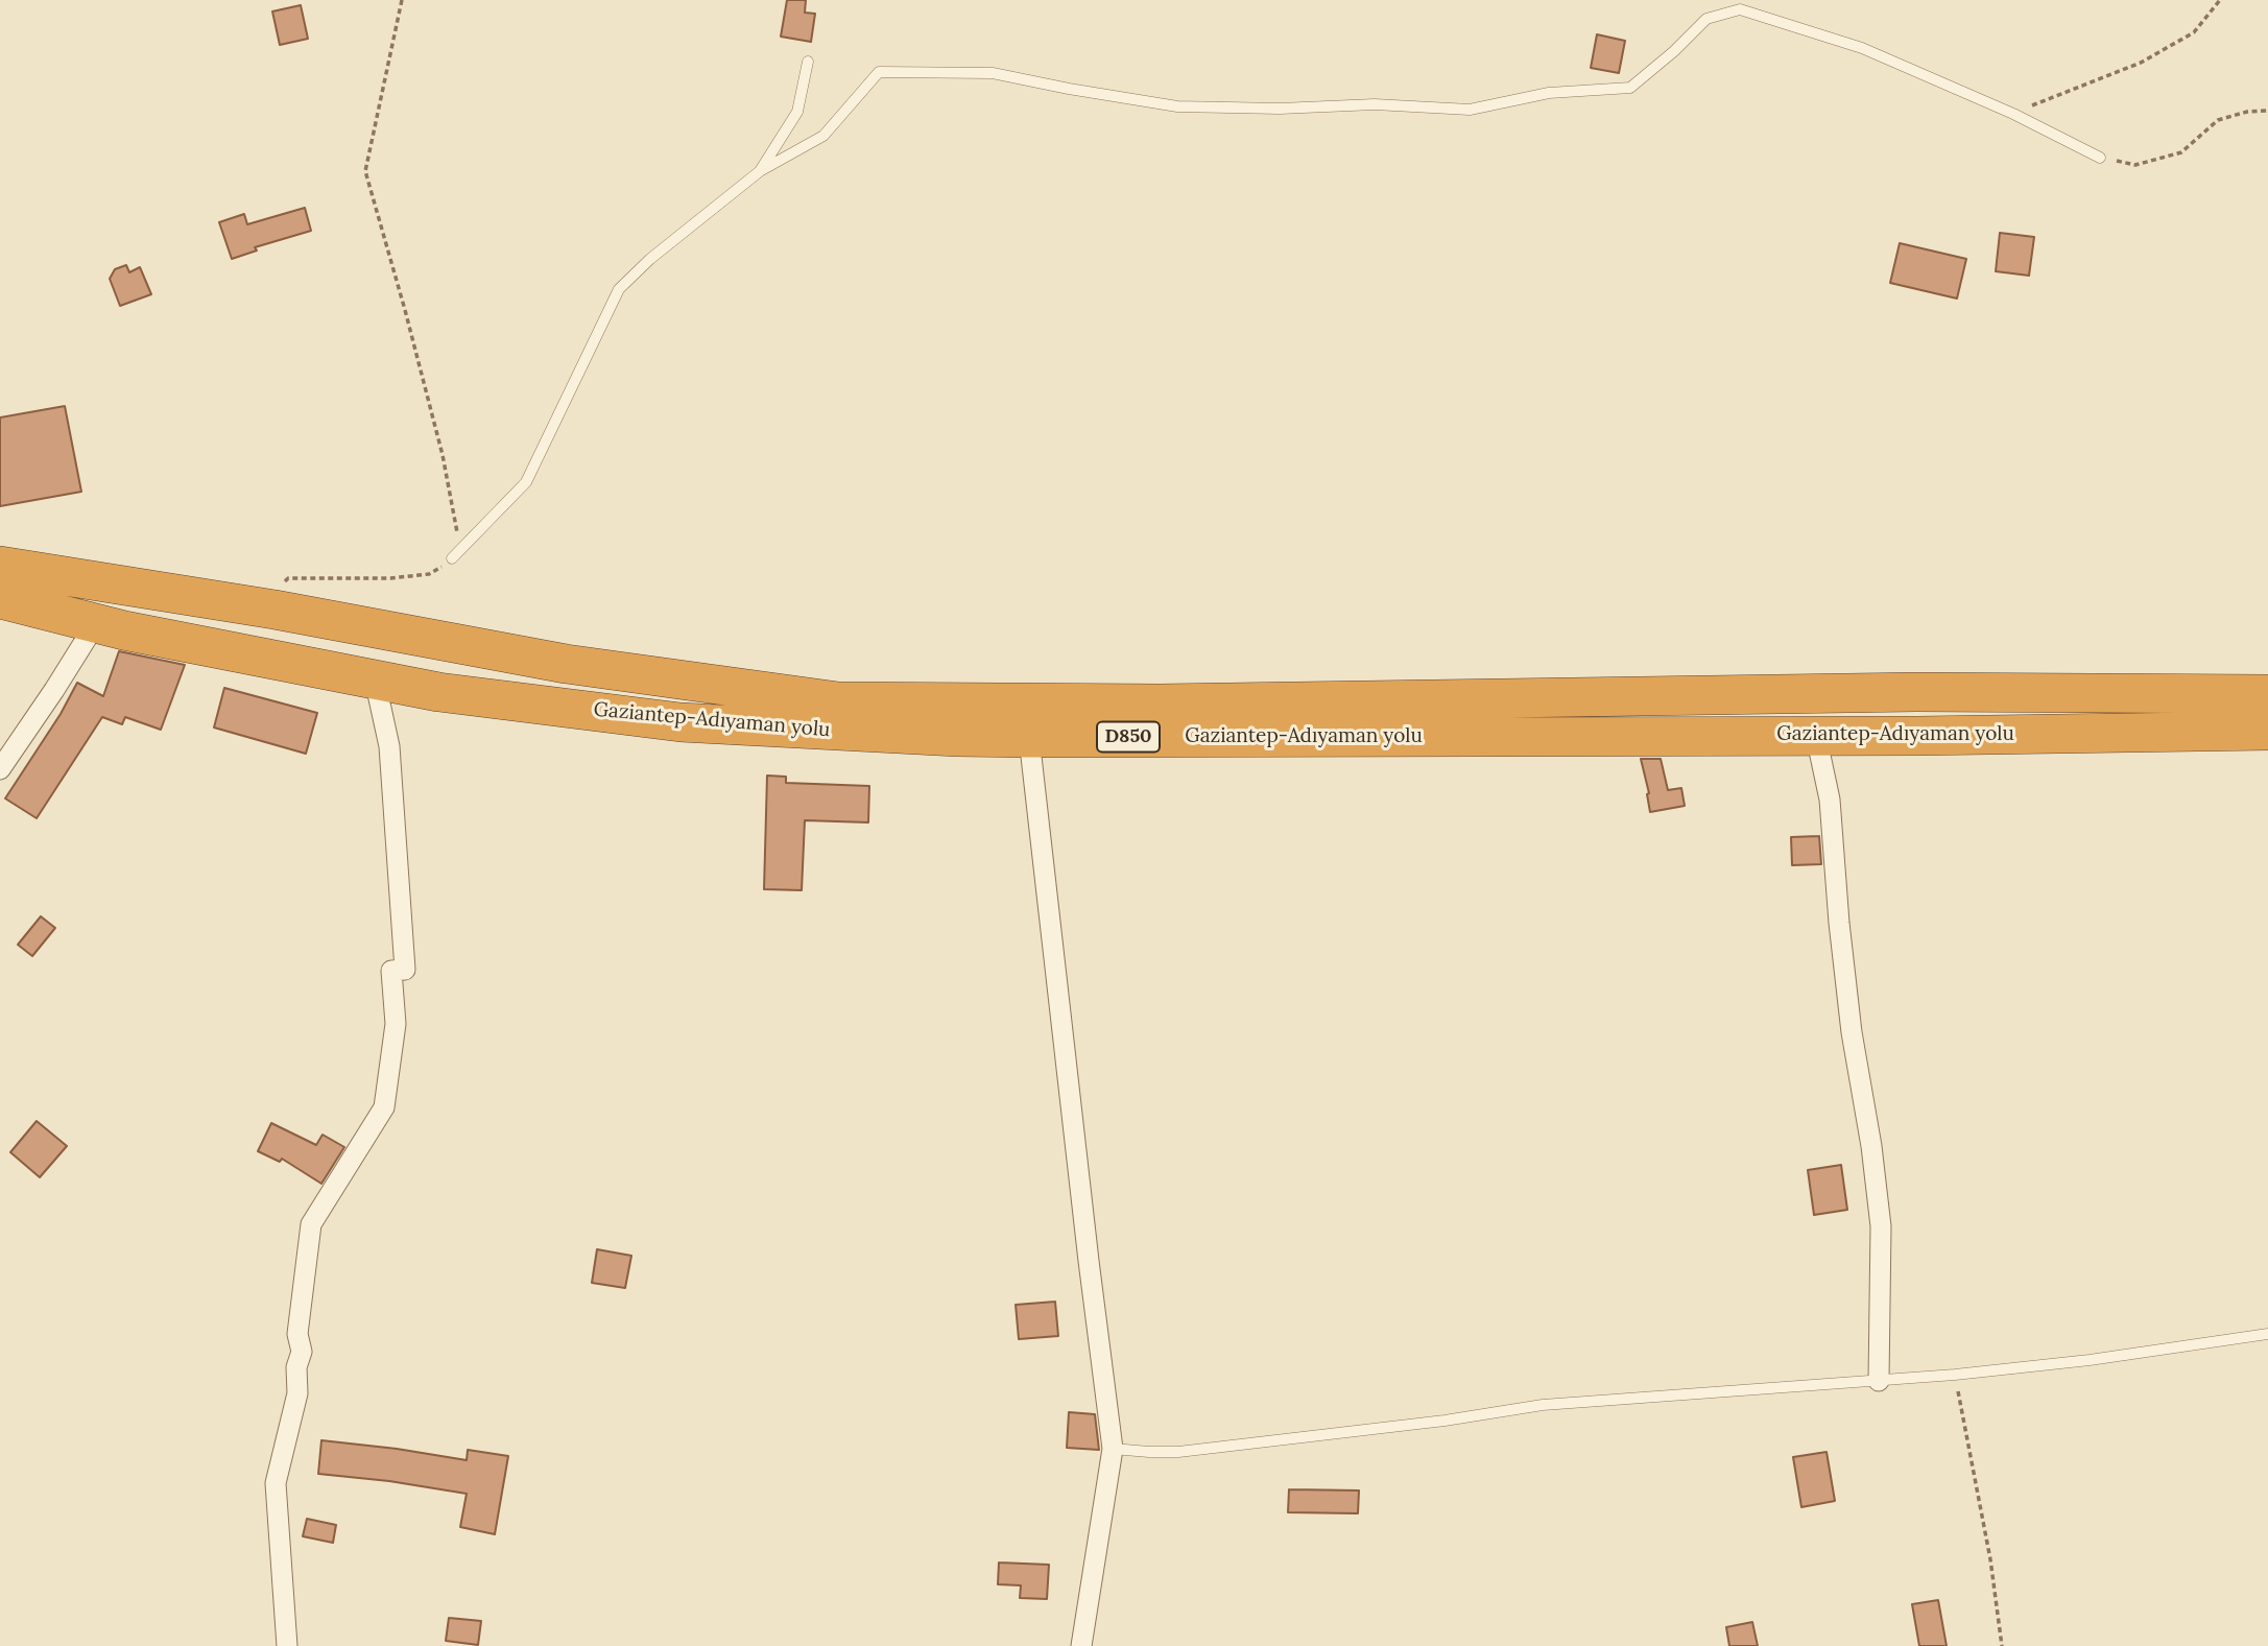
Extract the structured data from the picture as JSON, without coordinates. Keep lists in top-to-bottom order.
{
  "streets": {
    "highway": ["Gaziantep-Adıyaman yolu", "D850"]
  }
}
